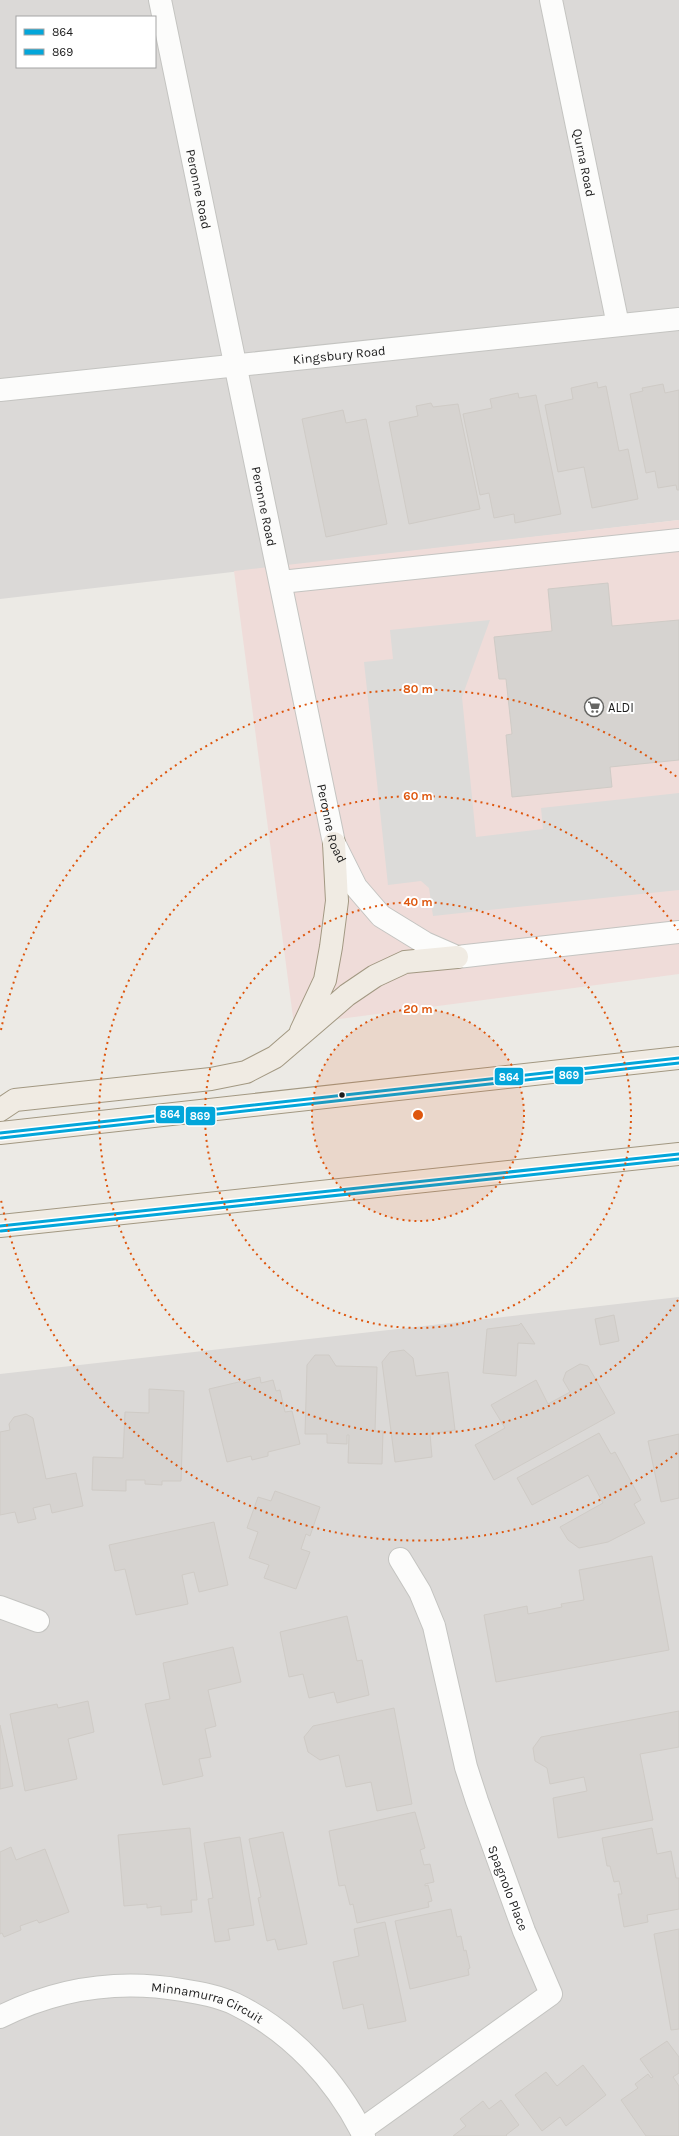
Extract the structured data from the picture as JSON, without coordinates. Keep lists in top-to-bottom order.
{
  "streets": {
    "street": [
      "Qurna Road",
      "Peronne Road",
      "Kingsbury Road",
      "Spagnolo Place",
      "Minnamurra Circuit"
    ]
  },
  "crossings": [
    ["Qurna Road", "Kingsbury Road"],
    ["Peronne Road", "Kingsbury Road"],
    ["Spagnolo Place", "Minnamurra Circuit"]
  ],
  "places": {
    "supermarket": ["ALDI"]
  },
  "lines": ["transit line 864", "transit line 869"],
  "legend": ["864", "869"],
  "rings": [
    "80 m",
    "60 m",
    "40 m",
    "20 m"
  ]
}
